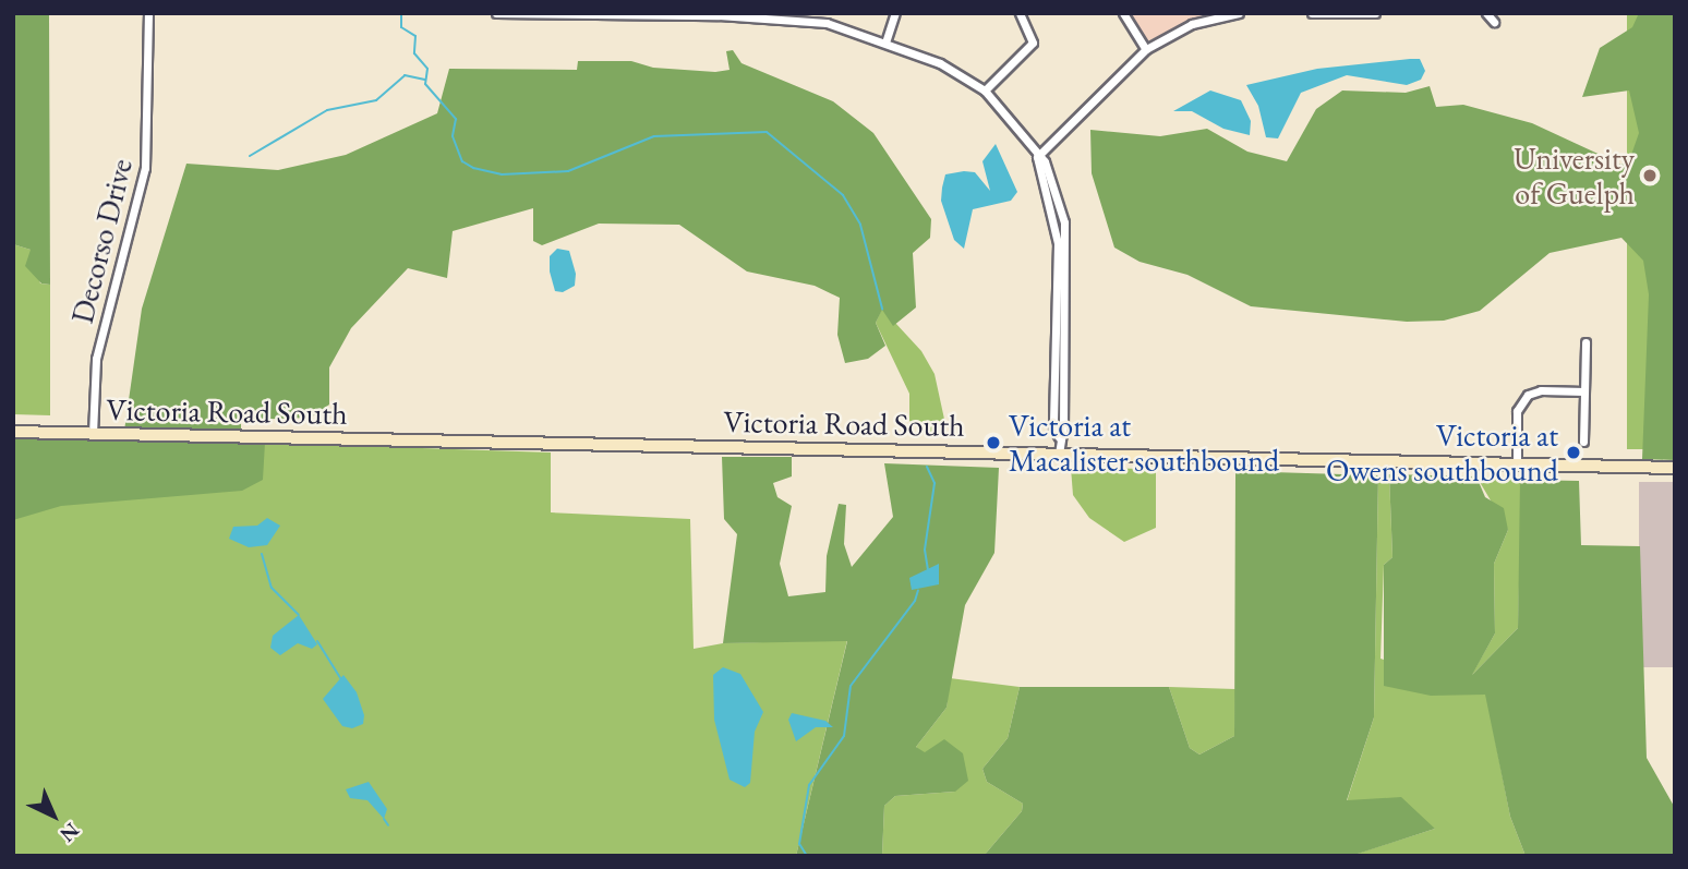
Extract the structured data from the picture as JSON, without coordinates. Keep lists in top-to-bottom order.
{
  "streets": {
    "main road": ["Victoria Road South"],
    "street": ["Decorso Drive"]
  },
  "crossings": [
    ["Decorso Drive", "Victoria Road South"]
  ],
  "places": ["University of Guelph", "Victoria at Macalister southbound", "Victoria at Owens southbound"],
  "north": "bottom right"
}
